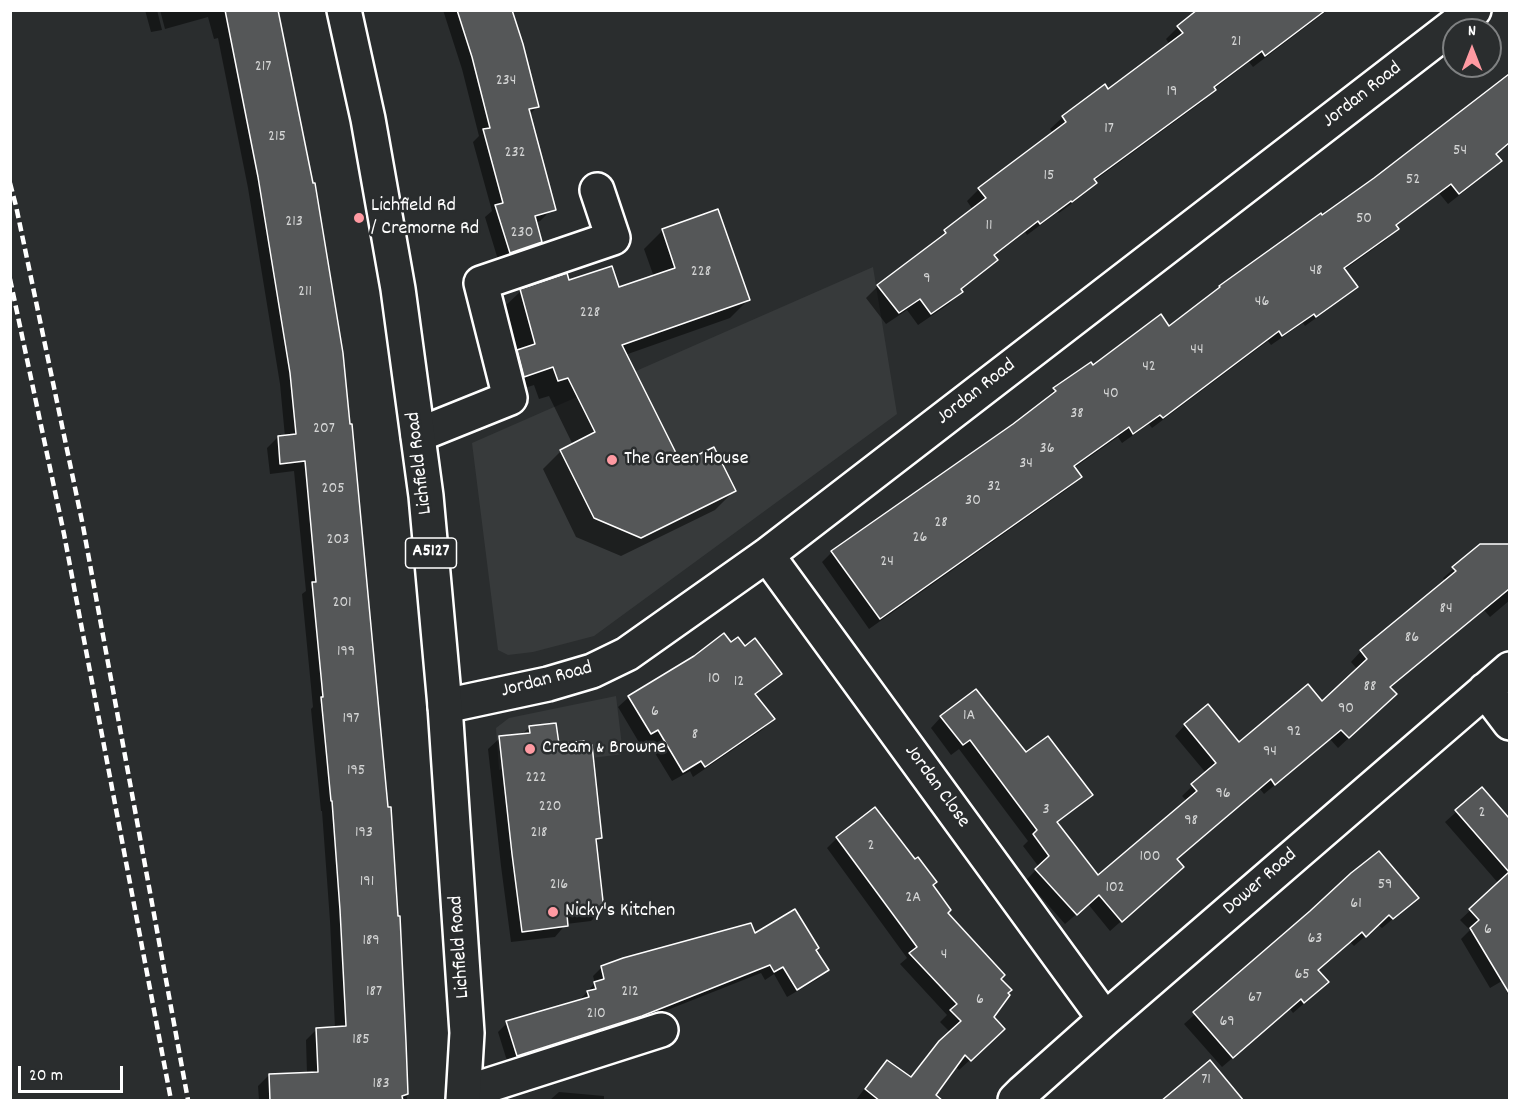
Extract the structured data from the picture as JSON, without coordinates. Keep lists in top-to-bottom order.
{
  "streets": {
    "street": [
      "Jordan Road",
      "Lichfield Road",
      "A5127",
      "Jordan Close",
      "Dower Road"
    ]
  },
  "crossings": [
    ["Jordan Road", "Lichfield Road"],
    ["Jordan Road", "Jordan Close"],
    ["Jordan Close", "Dower Road"]
  ],
  "places": [
    "Lichfield Rd / Cremorne Rd",
    "The Green House",
    "Cream & Browne",
    "Nicky's Kitchen"
  ],
  "house_numbers": [
    "21",
    "217",
    "234",
    "19",
    "17",
    "215",
    "54",
    "232",
    "15",
    "52",
    "50",
    "213",
    "11",
    "230",
    "48",
    "228",
    "9",
    "211",
    "46",
    "228",
    "44",
    "42",
    "40",
    "38",
    "207",
    "36",
    "34",
    "32",
    "205",
    "30",
    "28",
    "26",
    "203",
    "24",
    "201",
    "84",
    "86",
    "199",
    "10",
    "12",
    "88",
    "90",
    "6",
    "1A",
    "197",
    "92",
    "8",
    "94",
    "195",
    "222",
    "96",
    "220",
    "3",
    "2",
    "98",
    "193",
    "218",
    "2",
    "100",
    "191",
    "216",
    "59",
    "102",
    "2A",
    "61",
    "6",
    "63",
    "189",
    "4",
    "65",
    "187",
    "212",
    "67",
    "6",
    "210",
    "69",
    "185",
    "71",
    "183"
  ],
  "scale_bar": "20 m",
  "north": "top"
}
